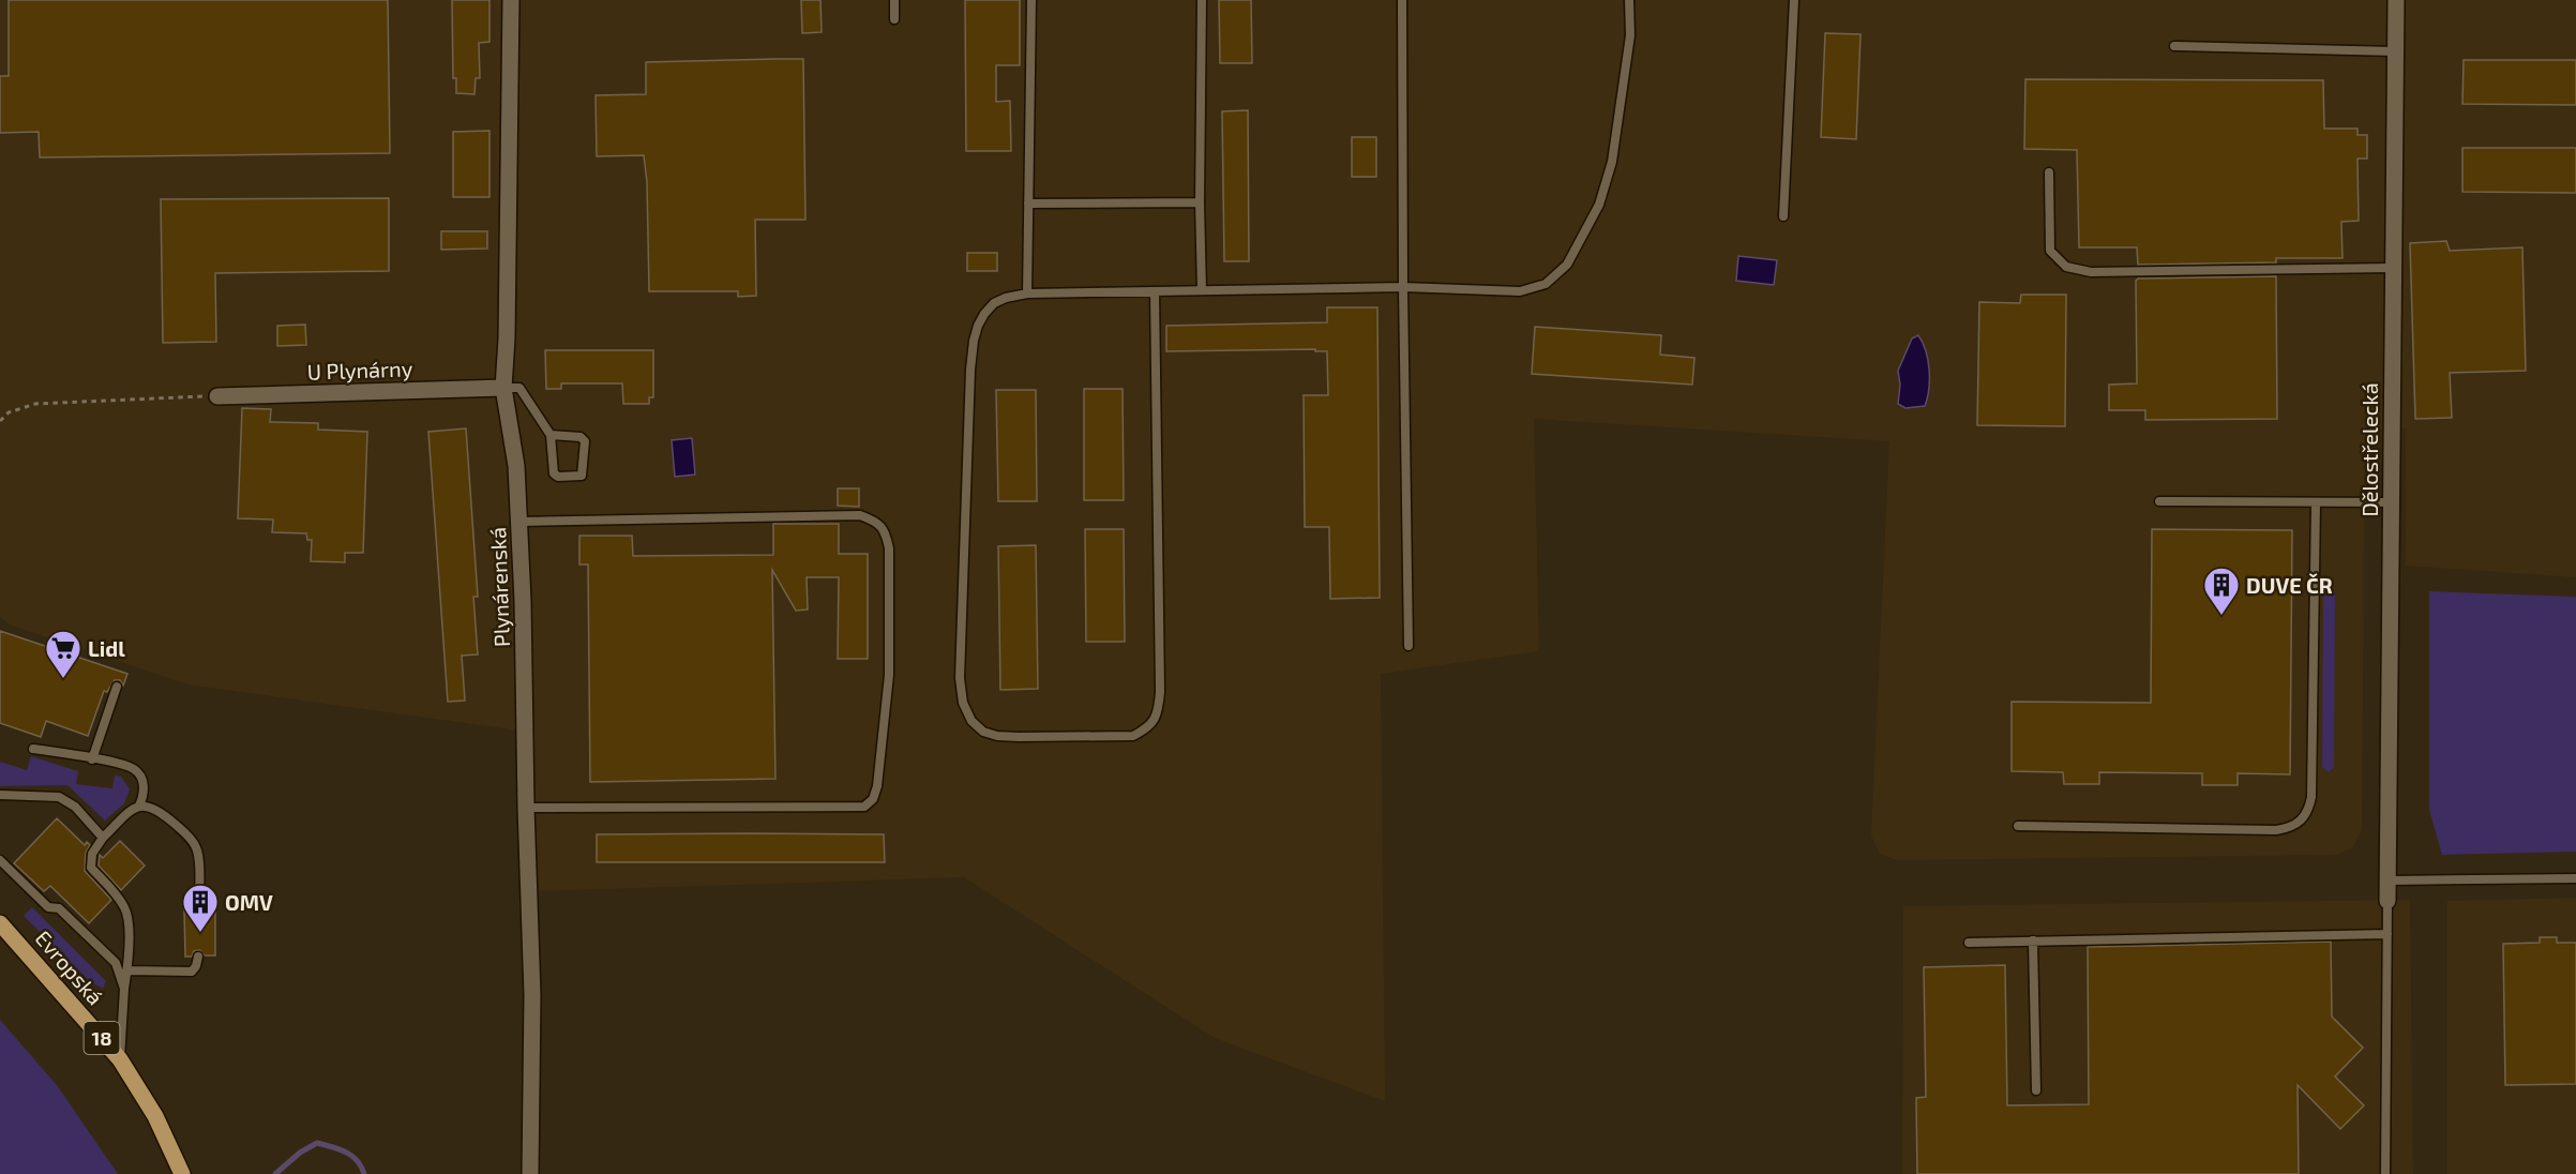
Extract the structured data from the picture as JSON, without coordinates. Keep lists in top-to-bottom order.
{
  "streets": {
    "main road": ["Evropská", "18"],
    "street": ["U Plynárny", "Dělostřelecká", "Plynárenská"]
  },
  "crossings": [
    ["U Plynárny", "Plynárenská"]
  ],
  "places": {
    "building": ["DUVE ČR", "OMV"],
    "supermarket": ["Lidl"]
  }
}
